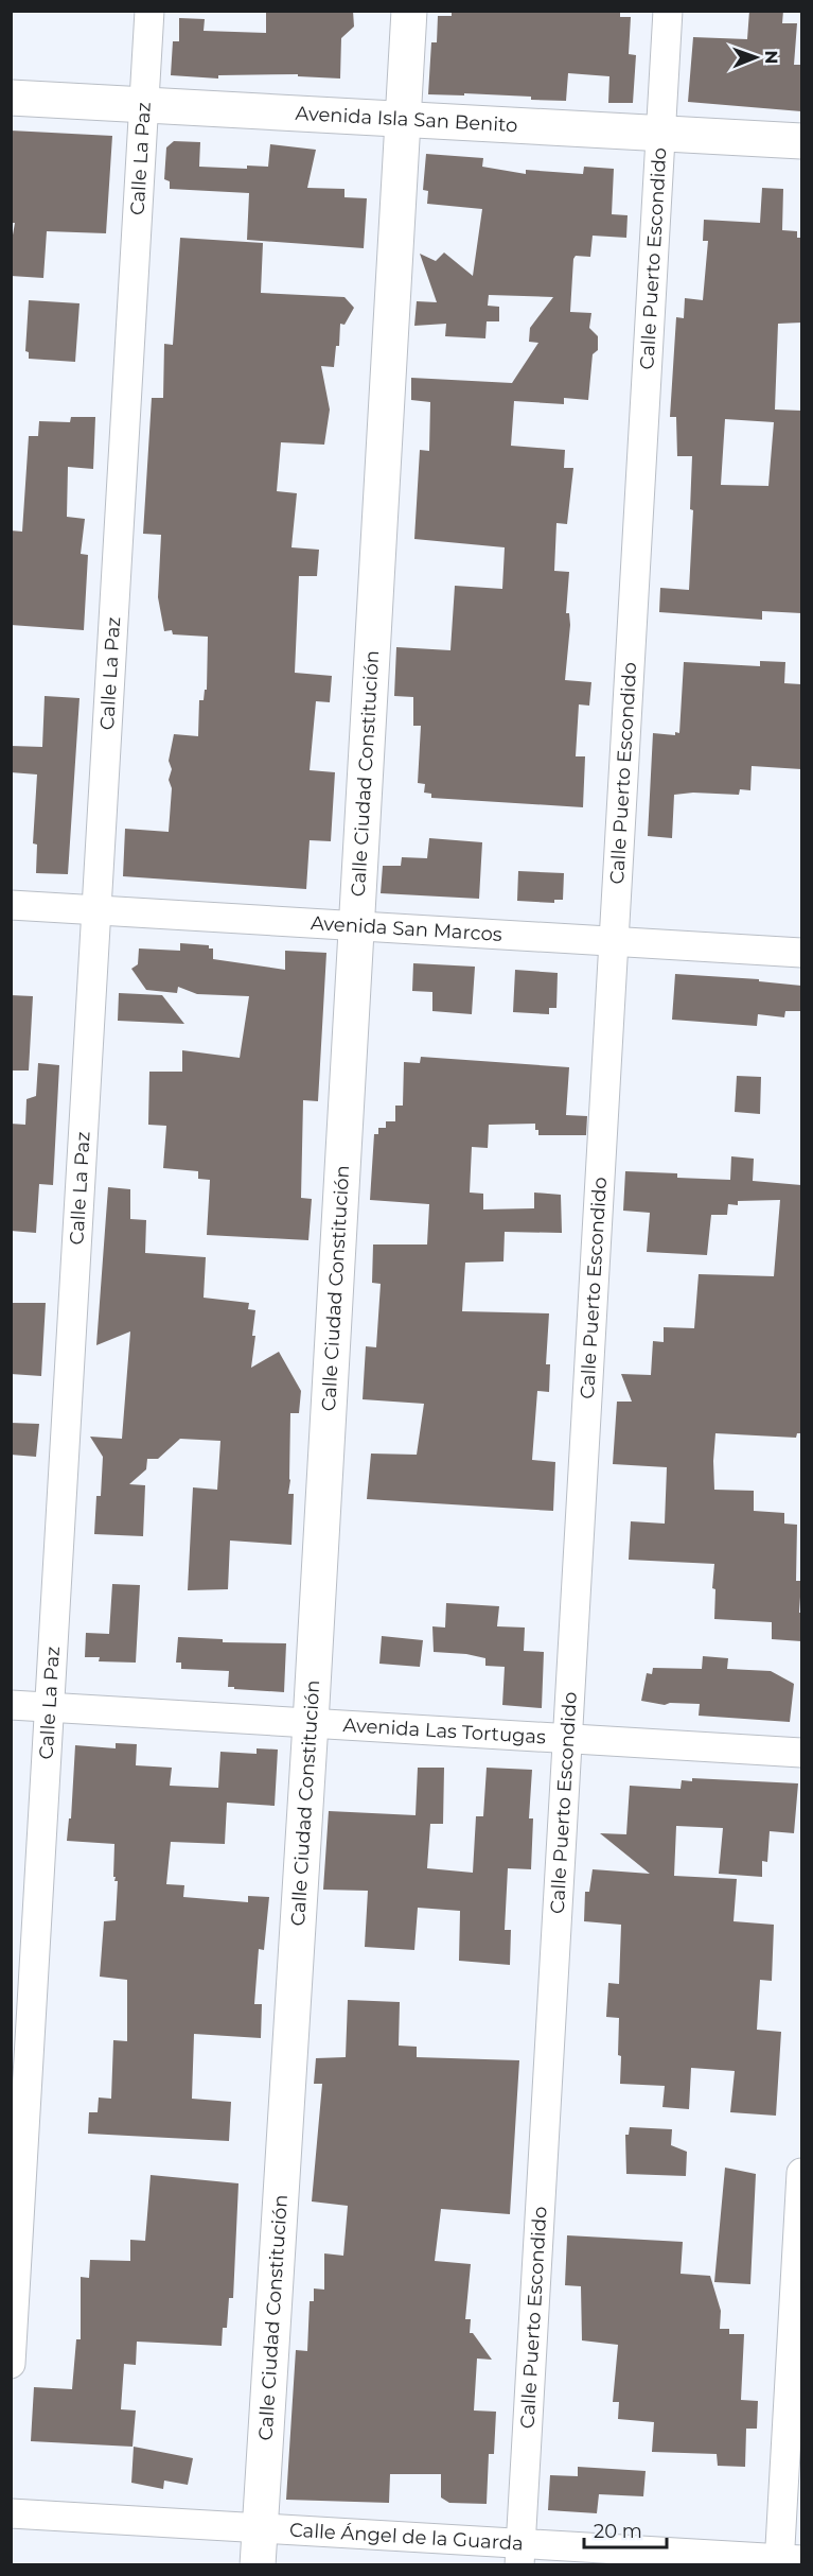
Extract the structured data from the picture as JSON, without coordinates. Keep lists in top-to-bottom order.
{
  "streets": {
    "street": [
      "Avenida Isla San Benito",
      "Calle La Paz",
      "Calle Puerto Escondido",
      "Calle Ciudad Constitución",
      "Avenida San Marcos",
      "Avenida Las Tortugas",
      "Calle Ángel de la Guarda"
    ]
  },
  "crossings": [
    ["Avenida Isla San Benito", "Calle La Paz"],
    ["Avenida Isla San Benito", "Calle Puerto Escondido"],
    ["Avenida Isla San Benito", "Calle Ciudad Constitución"],
    ["Calle La Paz", "Avenida San Marcos"],
    ["Calle La Paz", "Avenida Las Tortugas"],
    ["Calle Puerto Escondido", "Avenida San Marcos"],
    ["Calle Puerto Escondido", "Avenida Las Tortugas"],
    ["Calle Puerto Escondido", "Calle Ángel de la Guarda"],
    ["Calle Ciudad Constitución", "Avenida San Marcos"],
    ["Calle Ciudad Constitución", "Avenida Las Tortugas"],
    ["Calle Ciudad Constitución", "Calle Ángel de la Guarda"]
  ],
  "scale_bar": "20 m",
  "north": "right"
}
